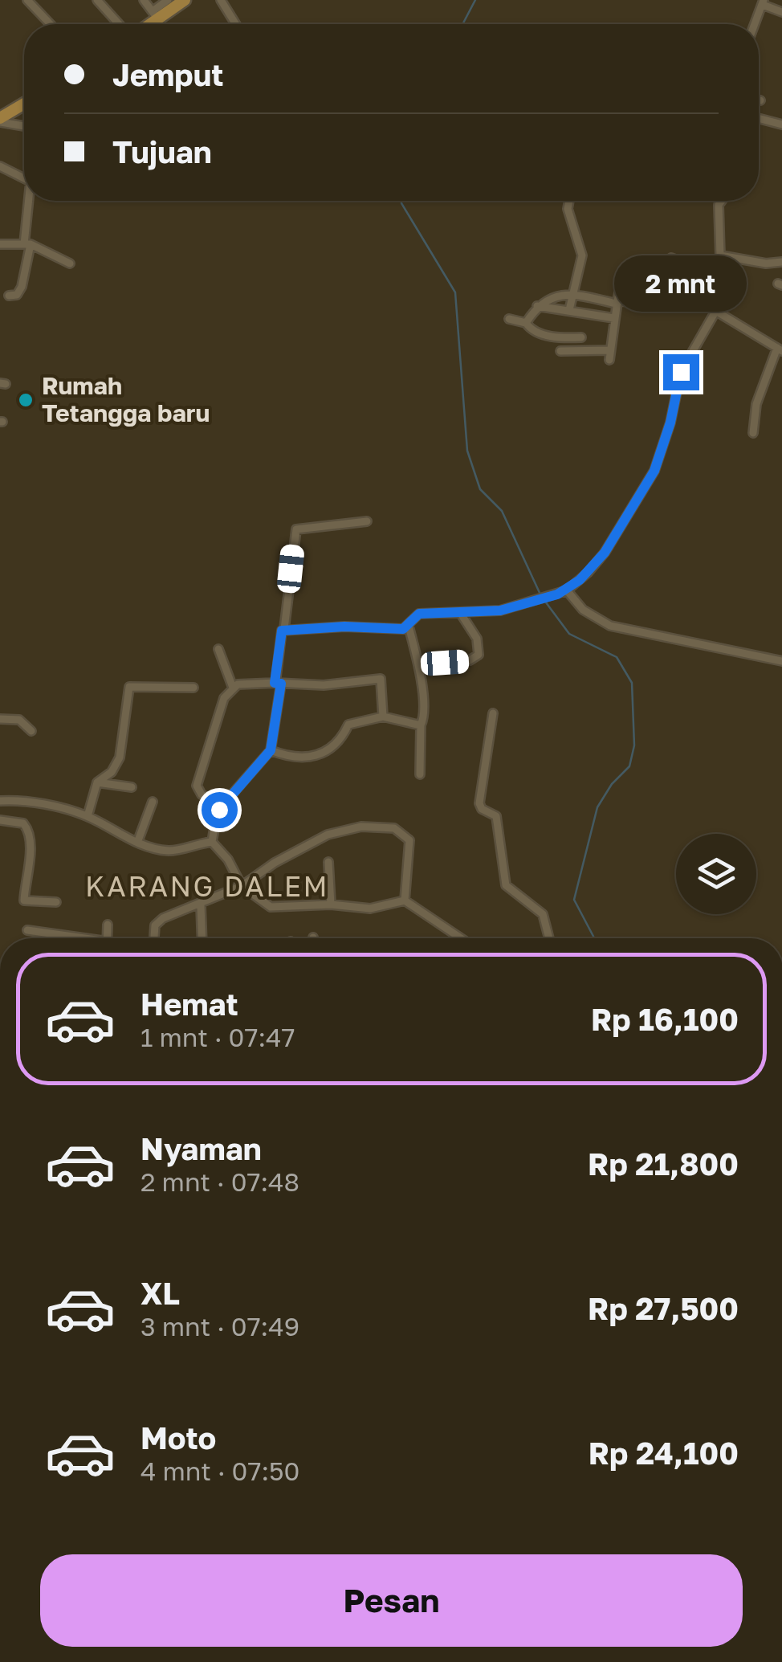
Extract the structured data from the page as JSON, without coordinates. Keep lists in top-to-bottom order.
{
  "districts": ["KARANG DALEM"],
  "places": ["Rumah Tetangga baru"],
  "page": {
    "banner": ["Jemput", "Tujuan"],
    "bubble": "2 mnt",
    "list": [
      {
        "name": "Hemat",
        "note": "1 mnt · 07:47",
        "value": "Rp 16,100"
      },
      {
        "name": "Nyaman",
        "note": "2 mnt · 07:48",
        "value": "Rp 21,800"
      },
      {
        "name": "XL",
        "note": "3 mnt · 07:49",
        "value": "Rp 27,500"
      },
      {
        "name": "Moto",
        "note": "4 mnt · 07:50",
        "value": "Rp 24,100"
      }
    ],
    "buttons": "Pesan"
  }
}
